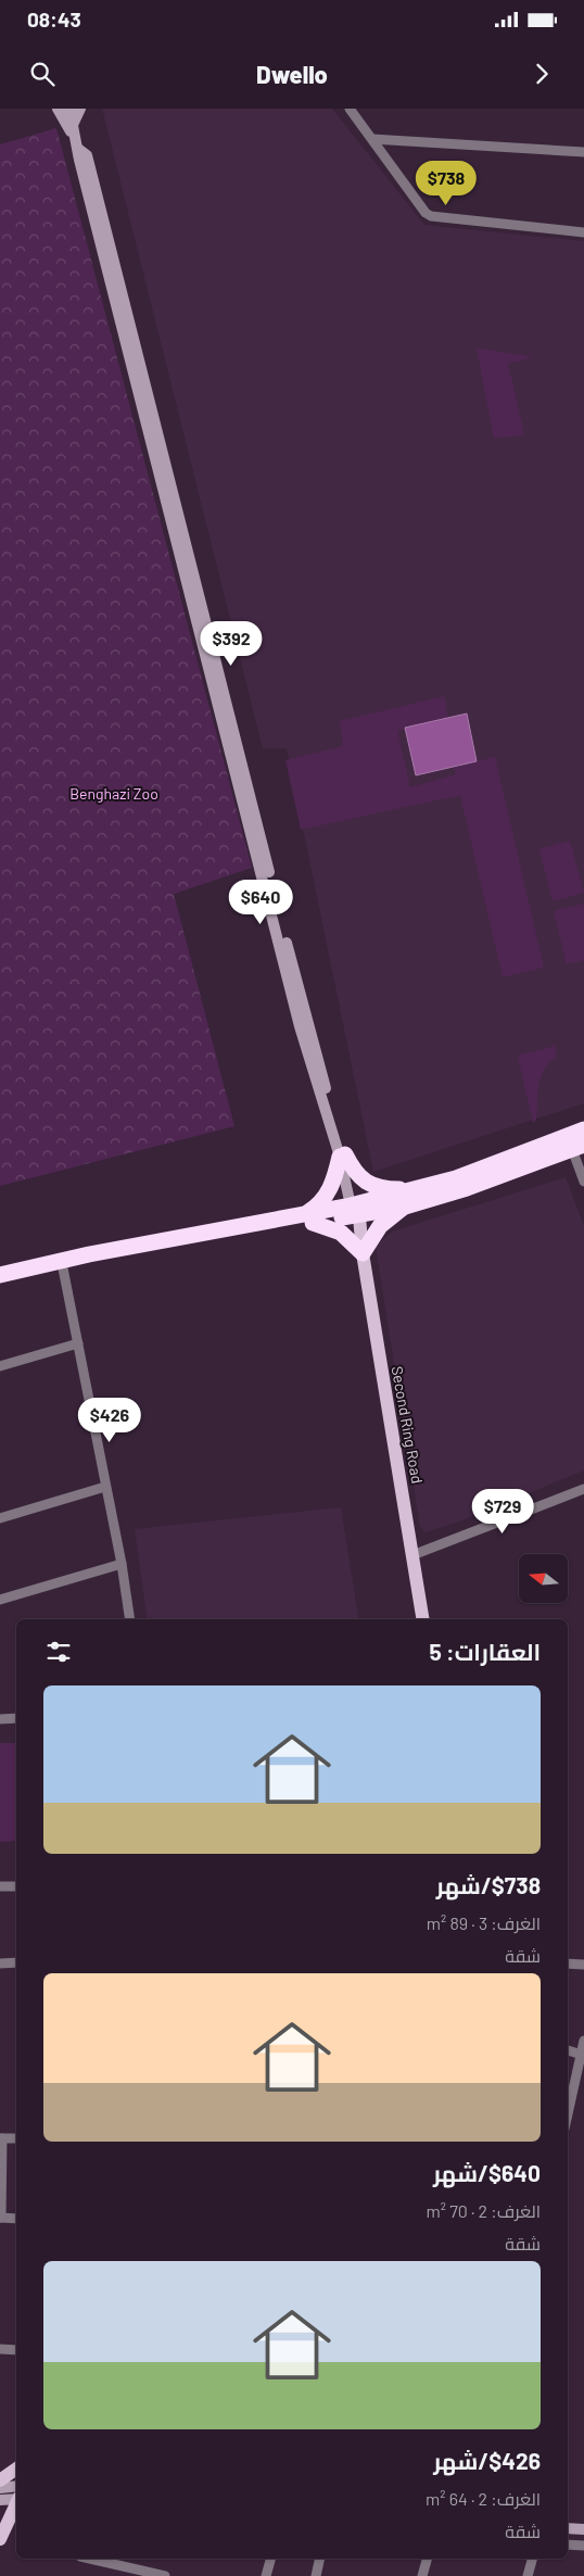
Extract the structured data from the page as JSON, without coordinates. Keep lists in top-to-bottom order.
{
  "streets": {
    "main road": ["Second Ring Road"]
  },
  "parks": ["Benghazi Zoo"],
  "north": "left",
  "page": {
    "status": "08:43",
    "header": "Dwello",
    "price": [
      "$738",
      "$392",
      "$640",
      "$426",
      "$729"
    ],
    "heading": "العقارات: 5",
    "list": [
      {
        "name": "$738/شهر",
        "note": "الغرف: 3 · 89 m² · شقة"
      },
      {
        "name": "$640/شهر",
        "note": "الغرف: 2 · 70 m² · شقة"
      },
      {
        "name": "$426/شهر",
        "note": "الغرف: 2 · 64 m² · شقة"
      }
    ]
  }
}
